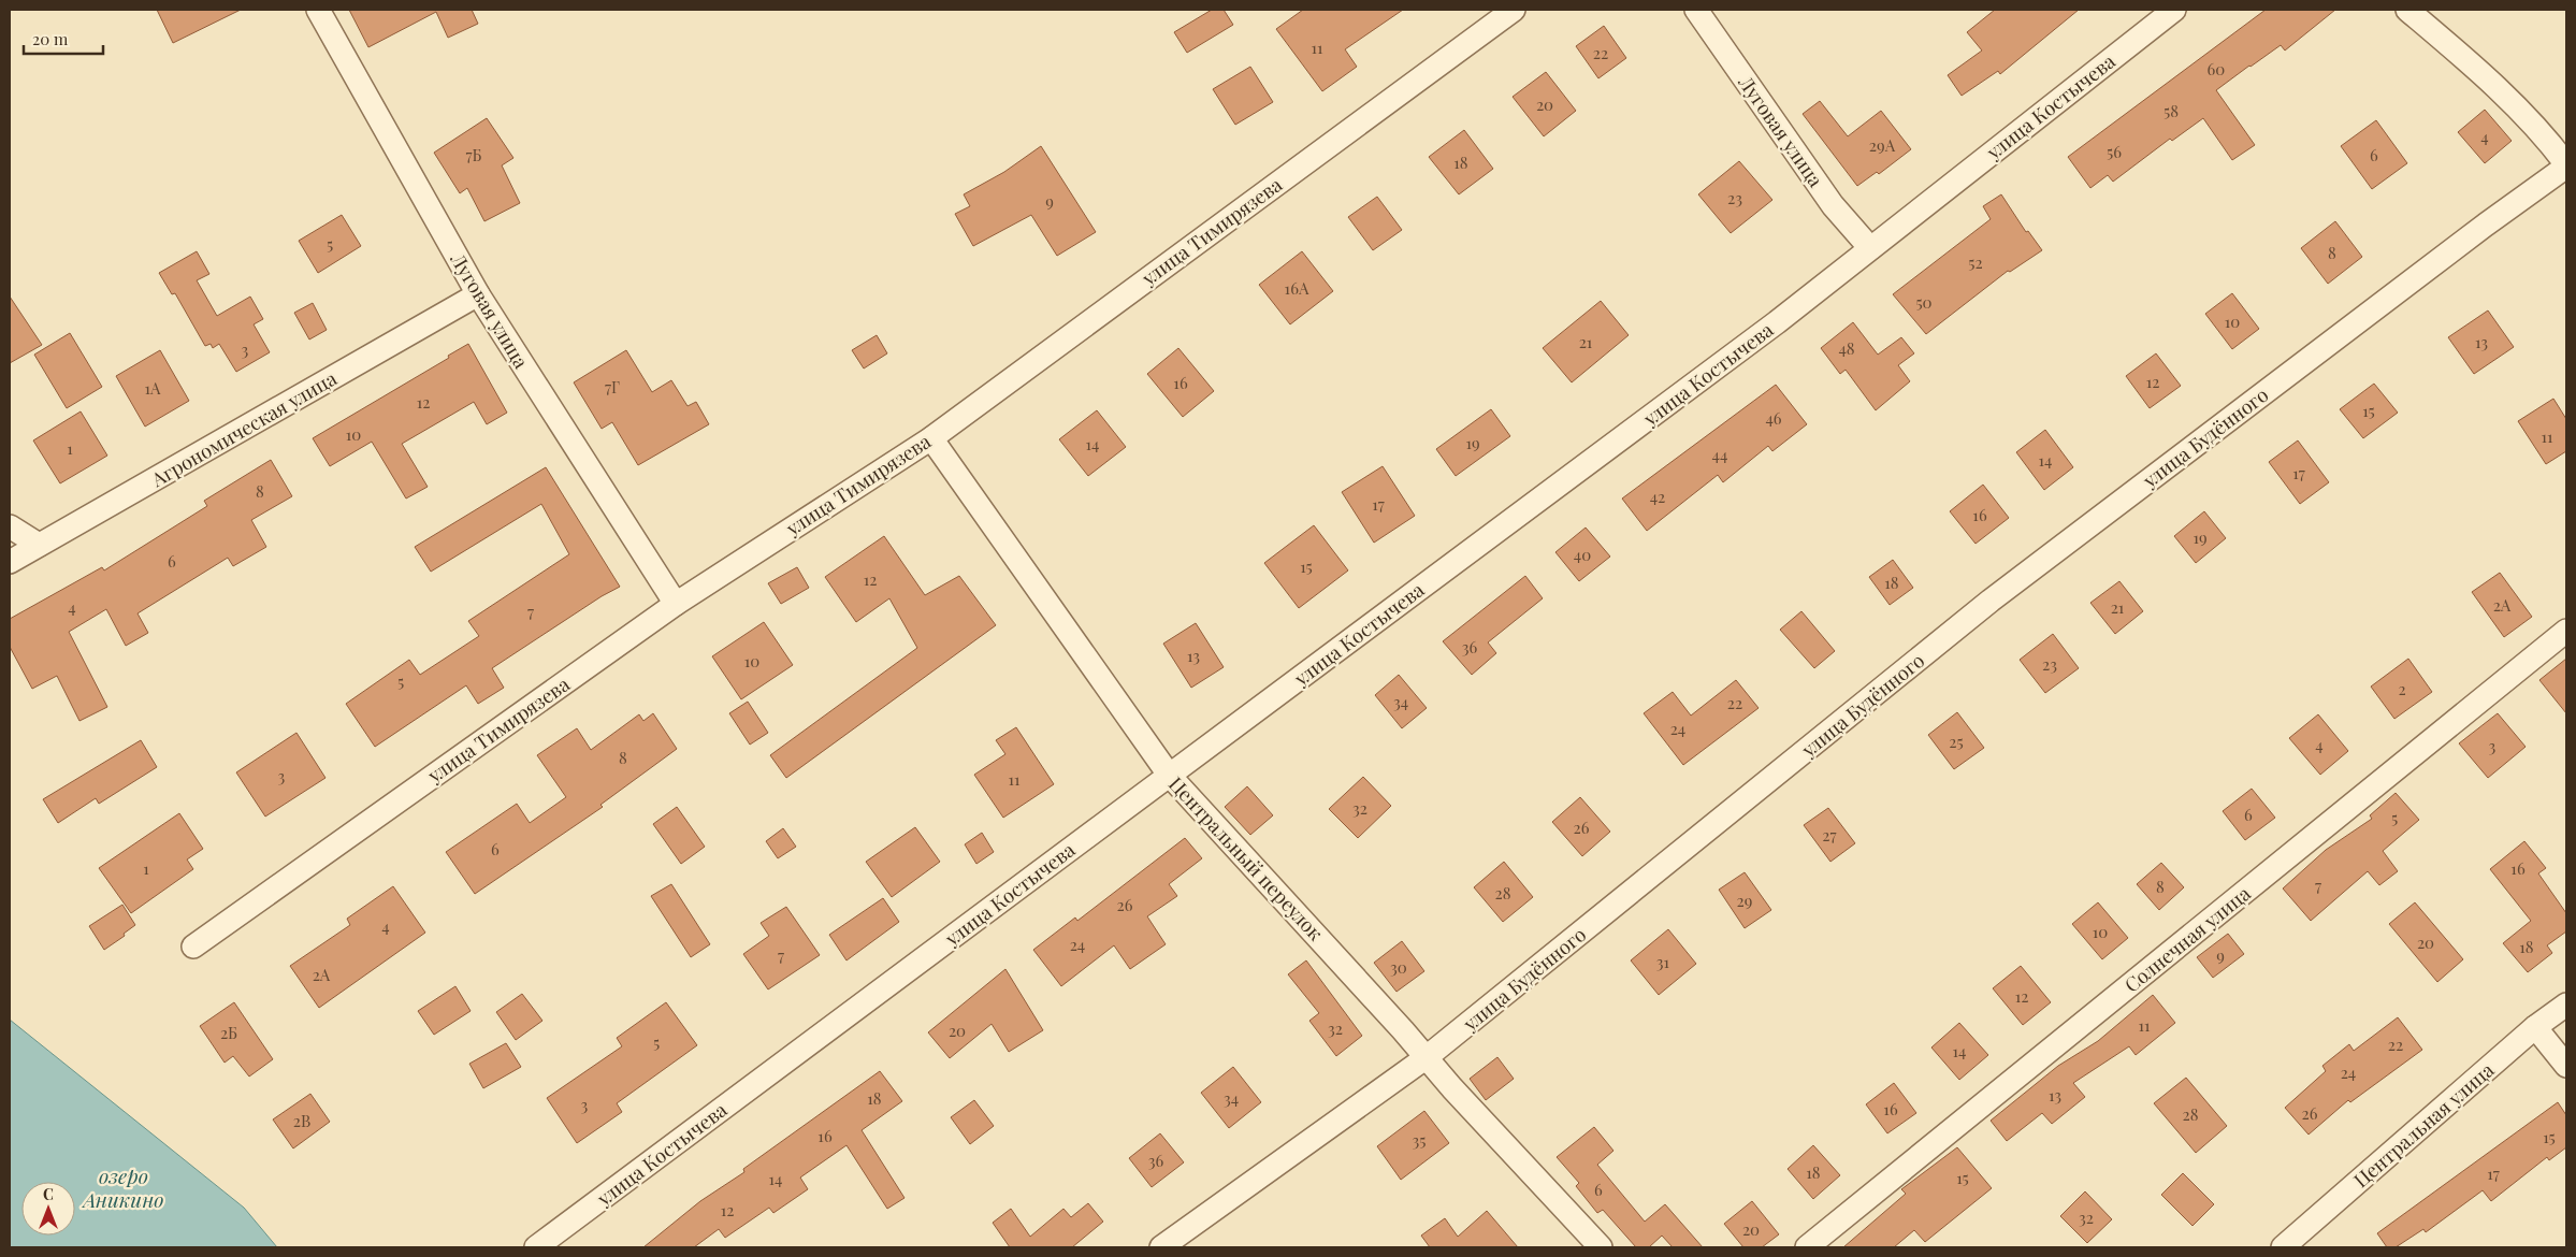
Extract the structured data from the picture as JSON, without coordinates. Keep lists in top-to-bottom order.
{
  "streets": {
    "street": [
      "улица Костычева",
      "Луговая улица",
      "улица Тимирязева",
      "Агрономическая улица",
      "улица Будённого",
      "Центральный переулок",
      "Солнечная улица",
      "Центральная улица"
    ]
  },
  "crossings": [
    ["улица Костычева", "Луговая улица"],
    ["улица Костычева", "Центральный переулок"],
    ["Луговая улица", "улица Тимирязева"],
    ["Луговая улица", "Агрономическая улица"],
    ["улица Тимирязева", "Центральный переулок"],
    ["улица Будённого", "Центральный переулок"]
  ],
  "water": ["озеро Аникино"],
  "house_numbers": [
    "11",
    "22",
    "60",
    "20",
    "58",
    "4",
    "29А",
    "56",
    "7Б",
    "6",
    "18",
    "23",
    "9",
    "5",
    "8",
    "52",
    "16А",
    "50",
    "10",
    "21",
    "13",
    "48",
    "3",
    "12",
    "16",
    "7Г",
    "1А",
    "12",
    "15",
    "46",
    "10",
    "11",
    "19",
    "14",
    "1",
    "44",
    "14",
    "17",
    "8",
    "42",
    "17",
    "16",
    "19",
    "40",
    "6",
    "15",
    "12",
    "18",
    "2А",
    "4",
    "21",
    "7",
    "36",
    "13",
    "10",
    "23",
    "5",
    "2",
    "34",
    "22",
    "24",
    "25",
    "4",
    "3",
    "8",
    "3",
    "11",
    "32",
    "6",
    "5",
    "26",
    "27",
    "6",
    "1",
    "16",
    "7",
    "8",
    "28",
    "29",
    "26",
    "4",
    "10",
    "20",
    "24",
    "18",
    "7",
    "9",
    "31",
    "30",
    "2А",
    "12",
    "11",
    "32",
    "20",
    "2Б",
    "5",
    "22",
    "14",
    "24",
    "13",
    "18",
    "34",
    "3",
    "16",
    "26",
    "28",
    "2В",
    "16",
    "15",
    "35",
    "36",
    "18",
    "17",
    "15",
    "14",
    "6",
    "12",
    "32",
    "20"
  ],
  "scale_bar": "20 m",
  "north": "top"
}
